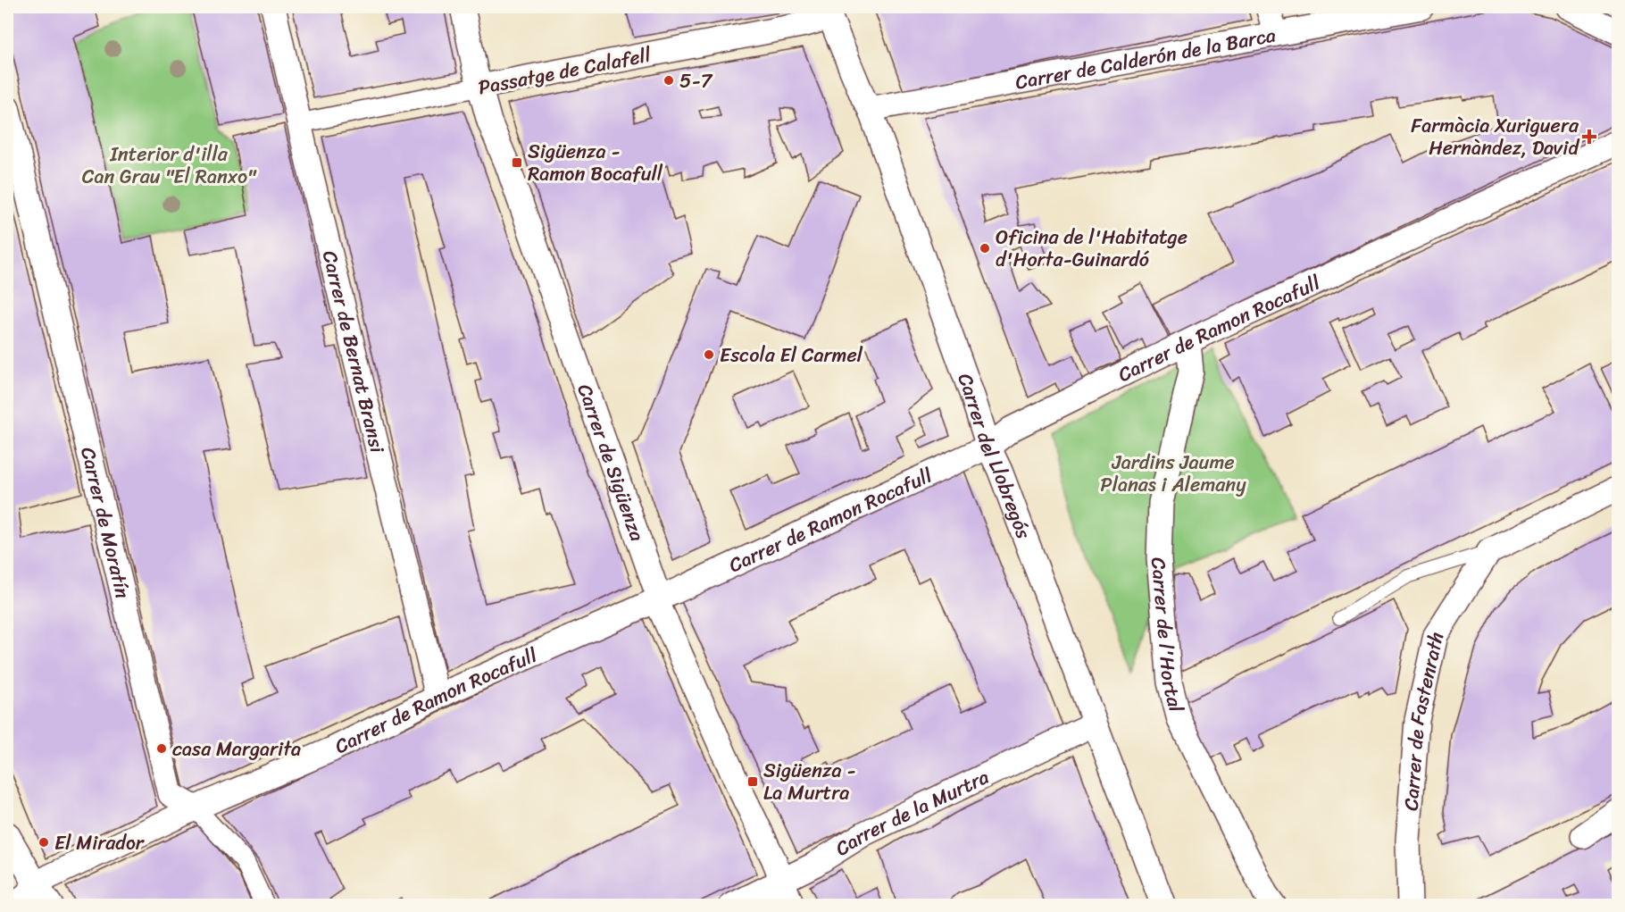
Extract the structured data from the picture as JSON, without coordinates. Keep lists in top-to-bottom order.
{
  "streets": {
    "street": [
      "Carrer de Calderón de la Barca",
      "Passatge de Calafell",
      "Carrer de Ramon Rocafull",
      "Carrer de Bernat Bransi",
      "Carrer del Llobregós",
      "Carrer de Sigüenza",
      "Carrer de Moratín",
      "Carrer de l'Hortal",
      "Carrer de Fastenrath",
      "Carrer de la Murtra"
    ]
  },
  "crossings": [
    ["Carrer de Calderón de la Barca", "Carrer del Llobregós"],
    ["Passatge de Calafell", "Carrer de Bernat Bransi"],
    ["Passatge de Calafell", "Carrer del Llobregós"],
    ["Passatge de Calafell", "Carrer de Sigüenza"],
    ["Carrer de Ramon Rocafull", "Carrer de Bernat Bransi"],
    ["Carrer de Ramon Rocafull", "Carrer del Llobregós"],
    ["Carrer de Ramon Rocafull", "Carrer de Sigüenza"],
    ["Carrer de Ramon Rocafull", "Carrer de Moratín"],
    ["Carrer de Ramon Rocafull", "Carrer de l'Hortal"],
    ["Carrer del Llobregós", "Carrer de la Murtra"],
    ["Carrer de Sigüenza", "Carrer de la Murtra"]
  ],
  "parks": ["Interior d'illa Can Grau \"El Ranxo\"", "Jardins Jaume Planas i Alemany"],
  "places": {
    "other": [
      "5-7",
      "Oficina de l'Habitatge d'Horta-Guinardó",
      "Escola El Carmel",
      "casa Margarita",
      "El Mirador"
    ],
    "health": ["Farmàcia Xuriguera Hernàndez, David"],
    "transit": ["Sigüenza - Ramon Bocafull", "Sigüenza - La Murtra"]
  }
}
